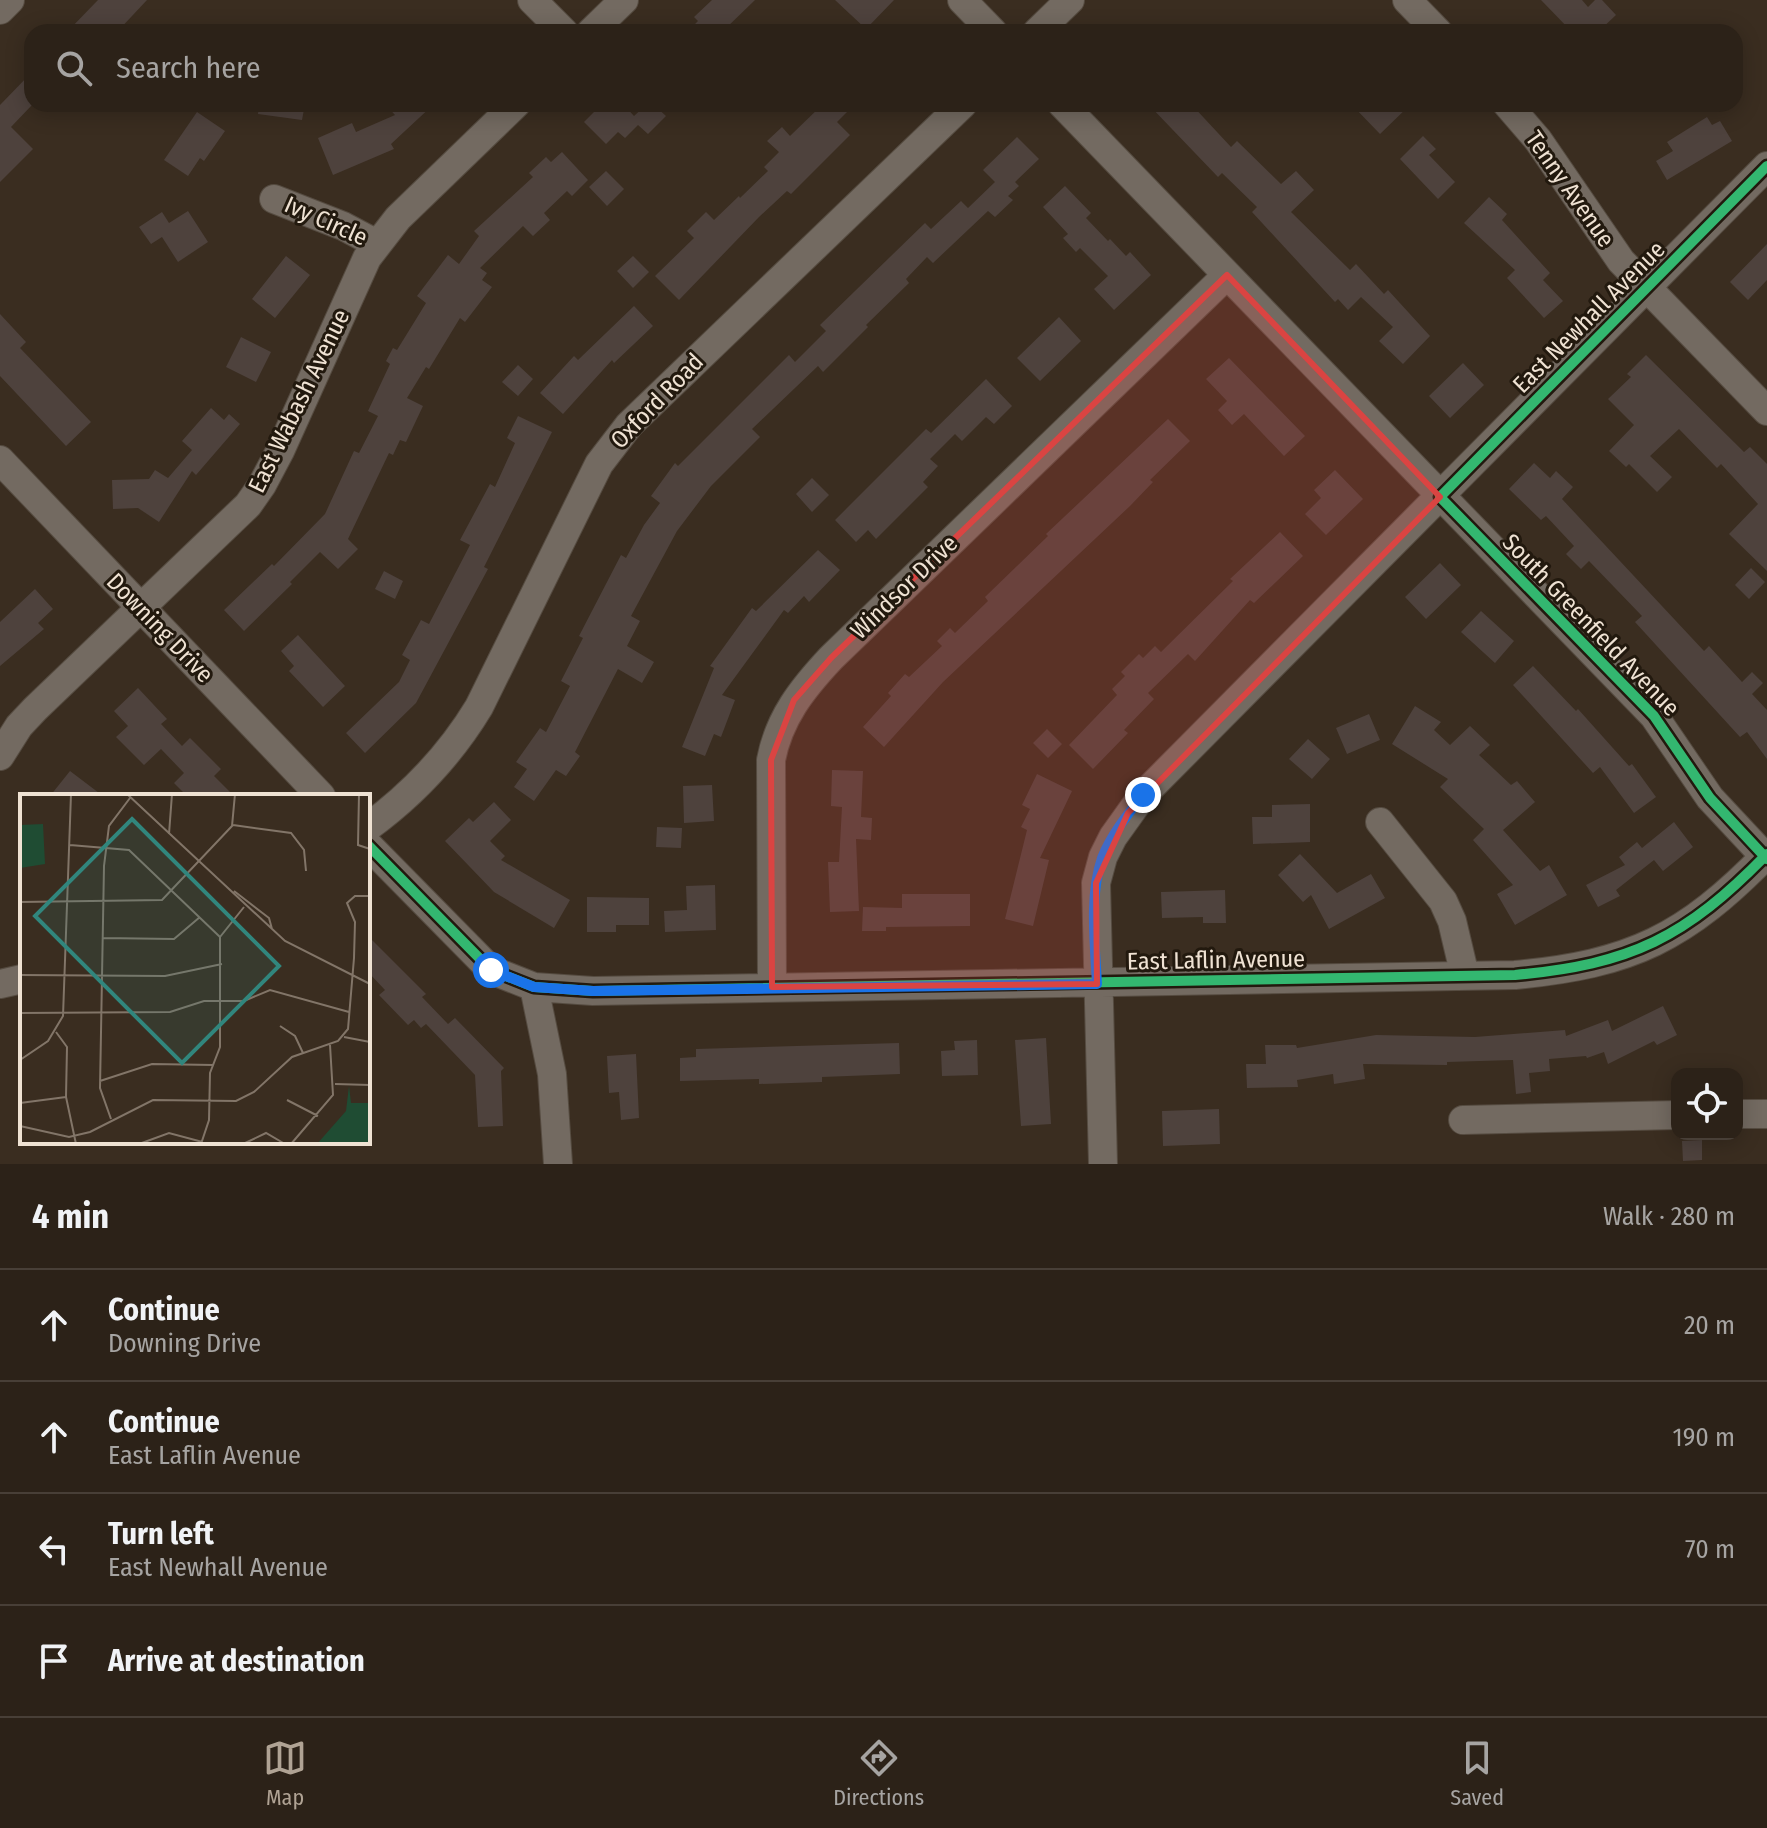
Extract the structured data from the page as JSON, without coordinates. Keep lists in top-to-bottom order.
{
  "streets": {
    "street": [
      "Tenny Avenue",
      "Ivy Circle",
      "East Newhall Avenue",
      "East Wabash Avenue",
      "Oxford Road",
      "Windsor Drive",
      "South Greenfield Avenue",
      "Downing Drive",
      "East Laflin Avenue"
    ]
  },
  "crossings": [
    ["Tenny Avenue", "East Newhall Avenue"],
    ["Ivy Circle", "East Wabash Avenue"],
    ["East Newhall Avenue", "South Greenfield Avenue"],
    ["East Newhall Avenue", "East Laflin Avenue"],
    ["East Wabash Avenue", "Downing Drive"],
    ["Windsor Drive", "South Greenfield Avenue"],
    ["Windsor Drive", "East Laflin Avenue"],
    ["South Greenfield Avenue", "East Laflin Avenue"]
  ],
  "page": {
    "search": "Search here",
    "heading": ["4 min", "Walk · 280 m"],
    "list": [
      ["Continue", "Downing Drive", "20 m"],
      ["Continue", "East Laflin Avenue", "190 m"],
      ["Turn left", "East Newhall Avenue", "70 m"],
      "Arrive at destination"
    ],
    "nav": ["Map", "Directions", "Saved"]
  }
}
